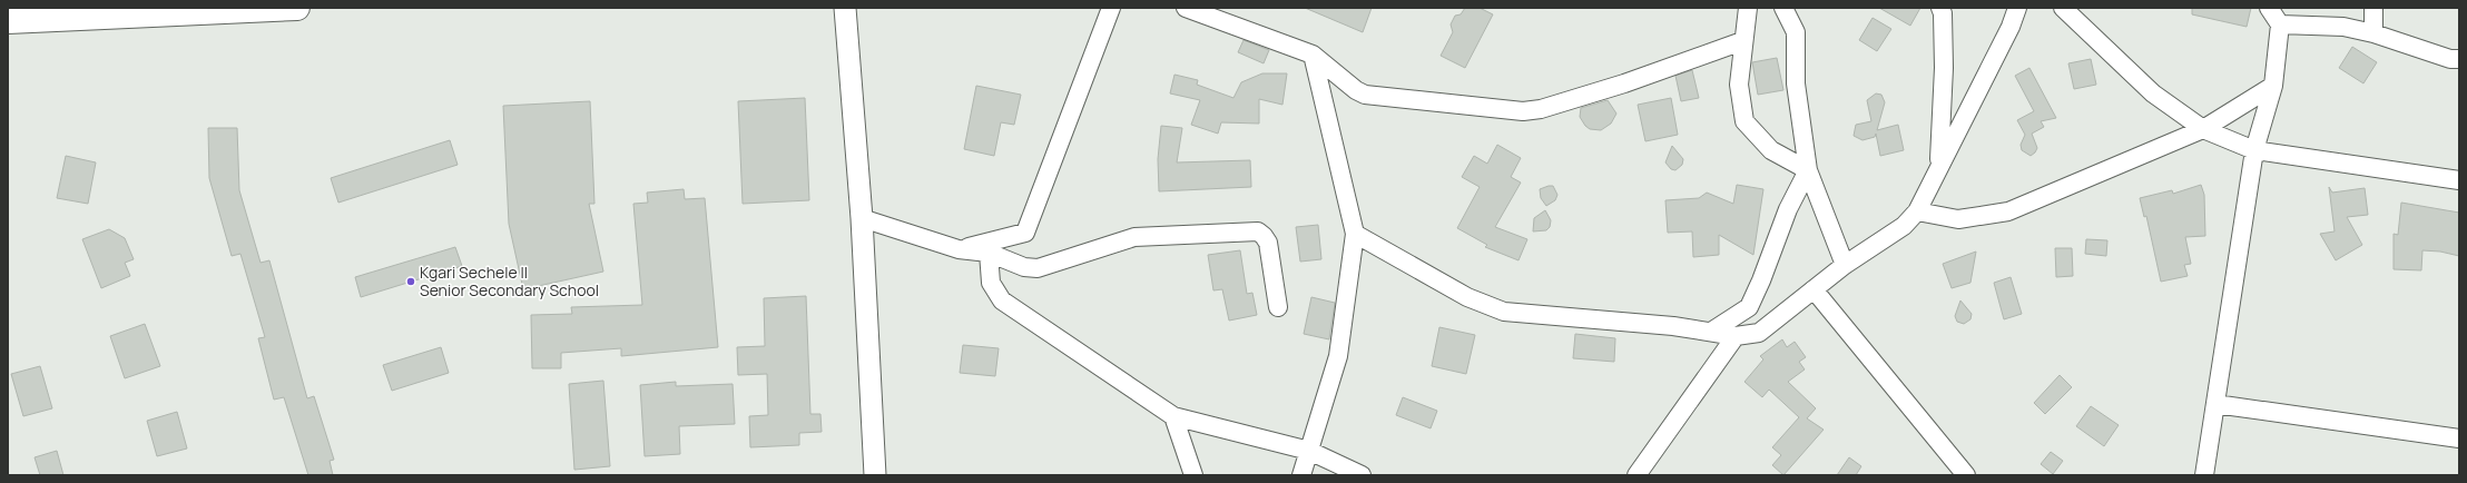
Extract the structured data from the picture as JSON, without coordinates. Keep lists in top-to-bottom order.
{
  "places": ["Kgari Sechele II Senior Secondary School"]
}
